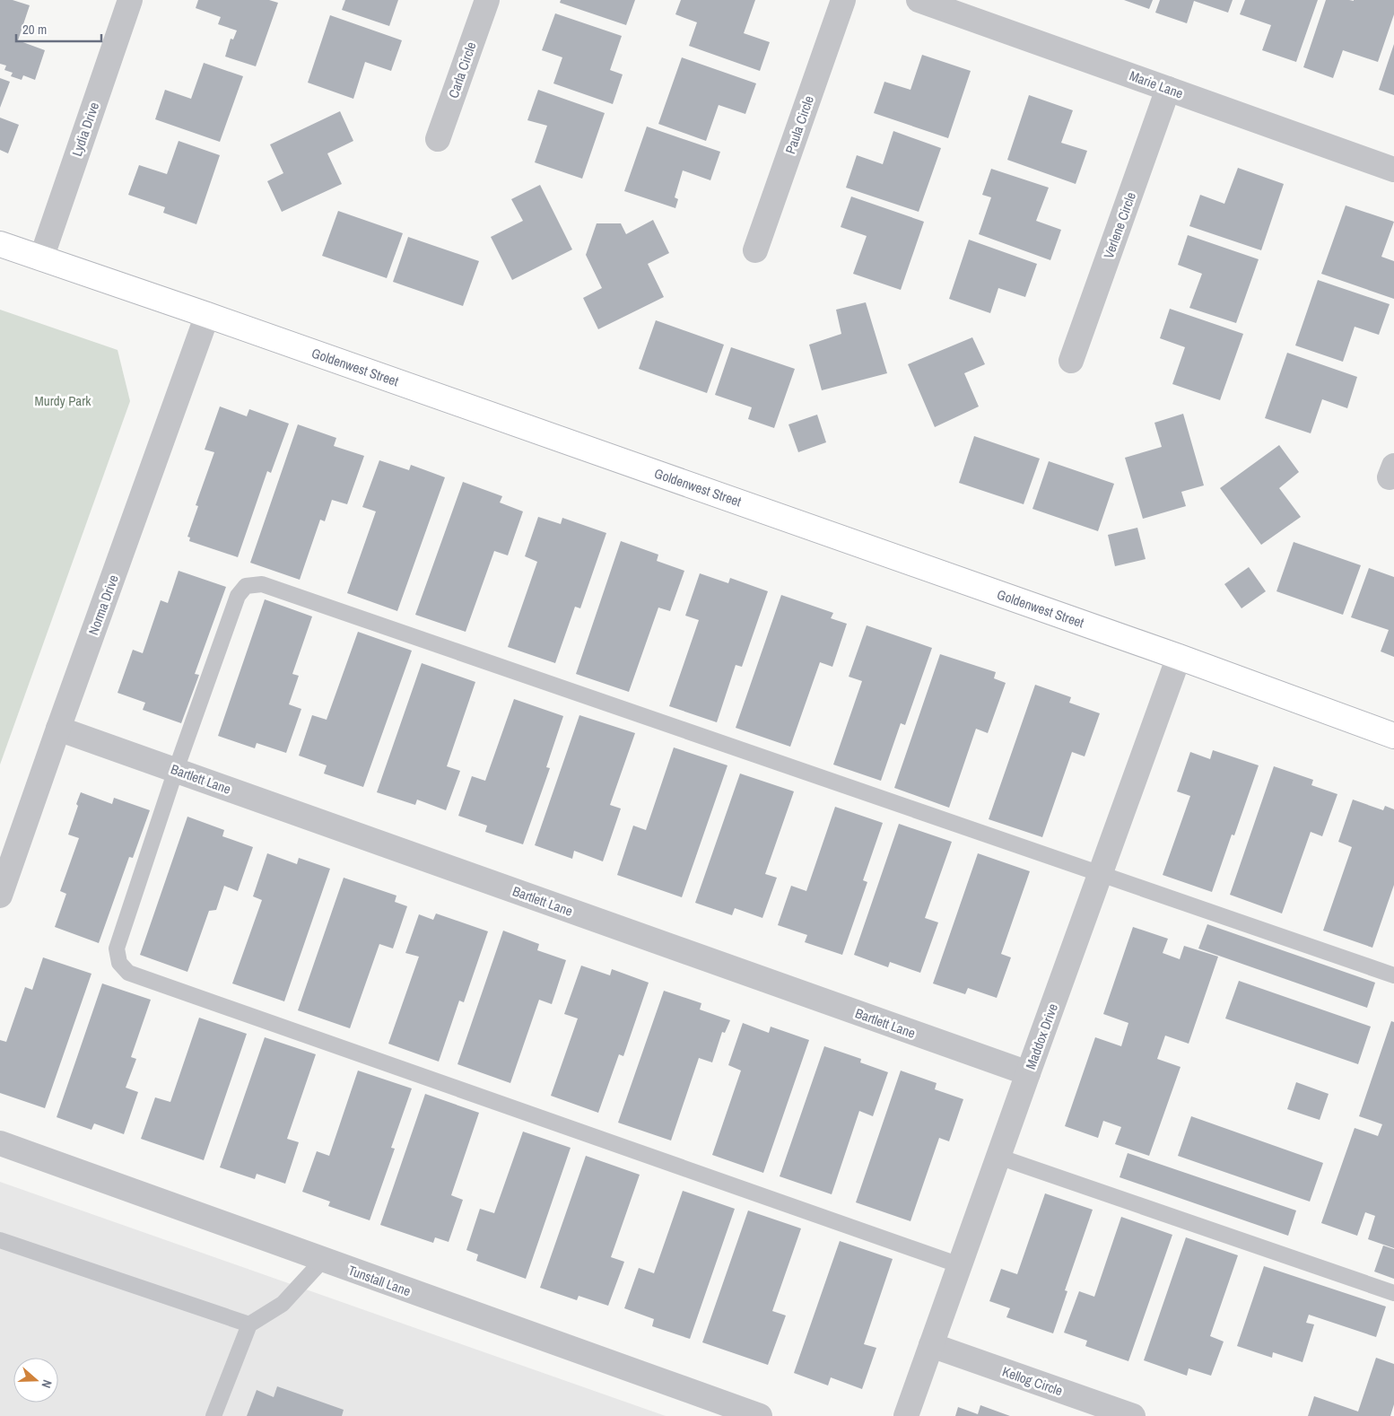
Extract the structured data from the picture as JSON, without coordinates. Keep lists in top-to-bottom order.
{
  "streets": {
    "main road": ["Goldenwest Street"],
    "street": [
      "Carla Circle",
      "Marie Lane",
      "Paula Circle",
      "Lydia Drive",
      "Verlene Circle",
      "Norma Drive",
      "Bartlett Lane",
      "Maddox Drive",
      "Tunstall Lane",
      "Kellog Circle"
    ]
  },
  "crossings": [
    ["Marie Lane", "Verlene Circle"],
    ["Lydia Drive", "Goldenwest Street"],
    ["Goldenwest Street", "Norma Drive"],
    ["Goldenwest Street", "Maddox Drive"],
    ["Norma Drive", "Bartlett Lane"],
    ["Bartlett Lane", "Maddox Drive"],
    ["Maddox Drive", "Kellog Circle"]
  ],
  "parks": ["Murdy Park"],
  "scale_bar": "20 m",
  "north": "right"
}
